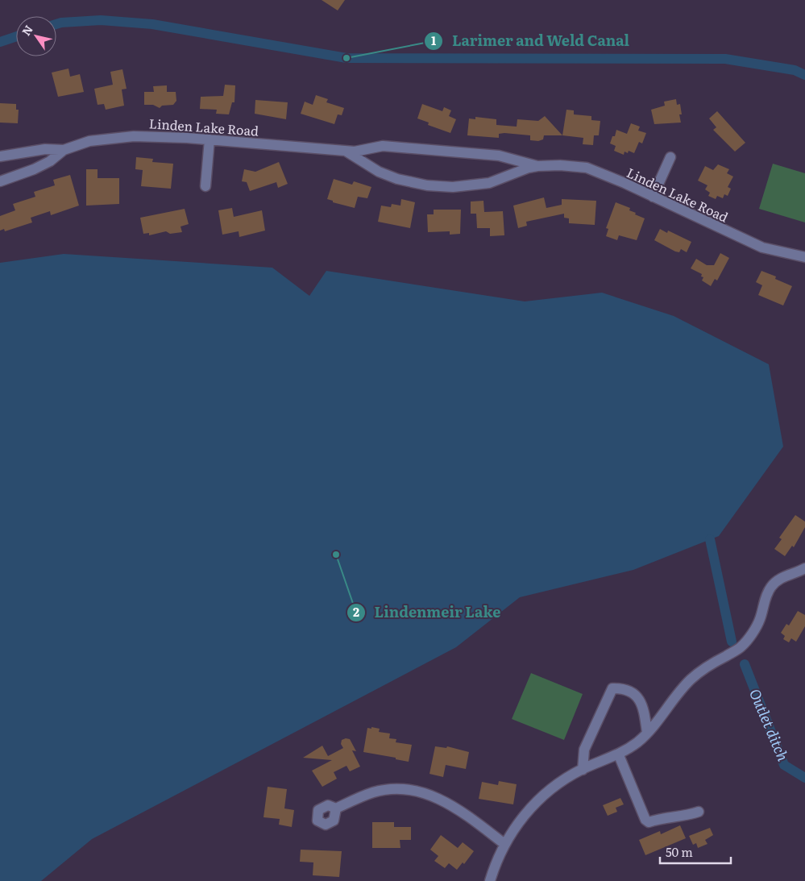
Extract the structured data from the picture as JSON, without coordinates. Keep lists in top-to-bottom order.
{
  "streets": {
    "street": ["Linden Lake Road"]
  },
  "water": ["Outlet ditch"],
  "places": ["Larimer and Weld Canal", "Lindenmeir Lake"],
  "scale_bar": "50 m",
  "north": "top left"
}
